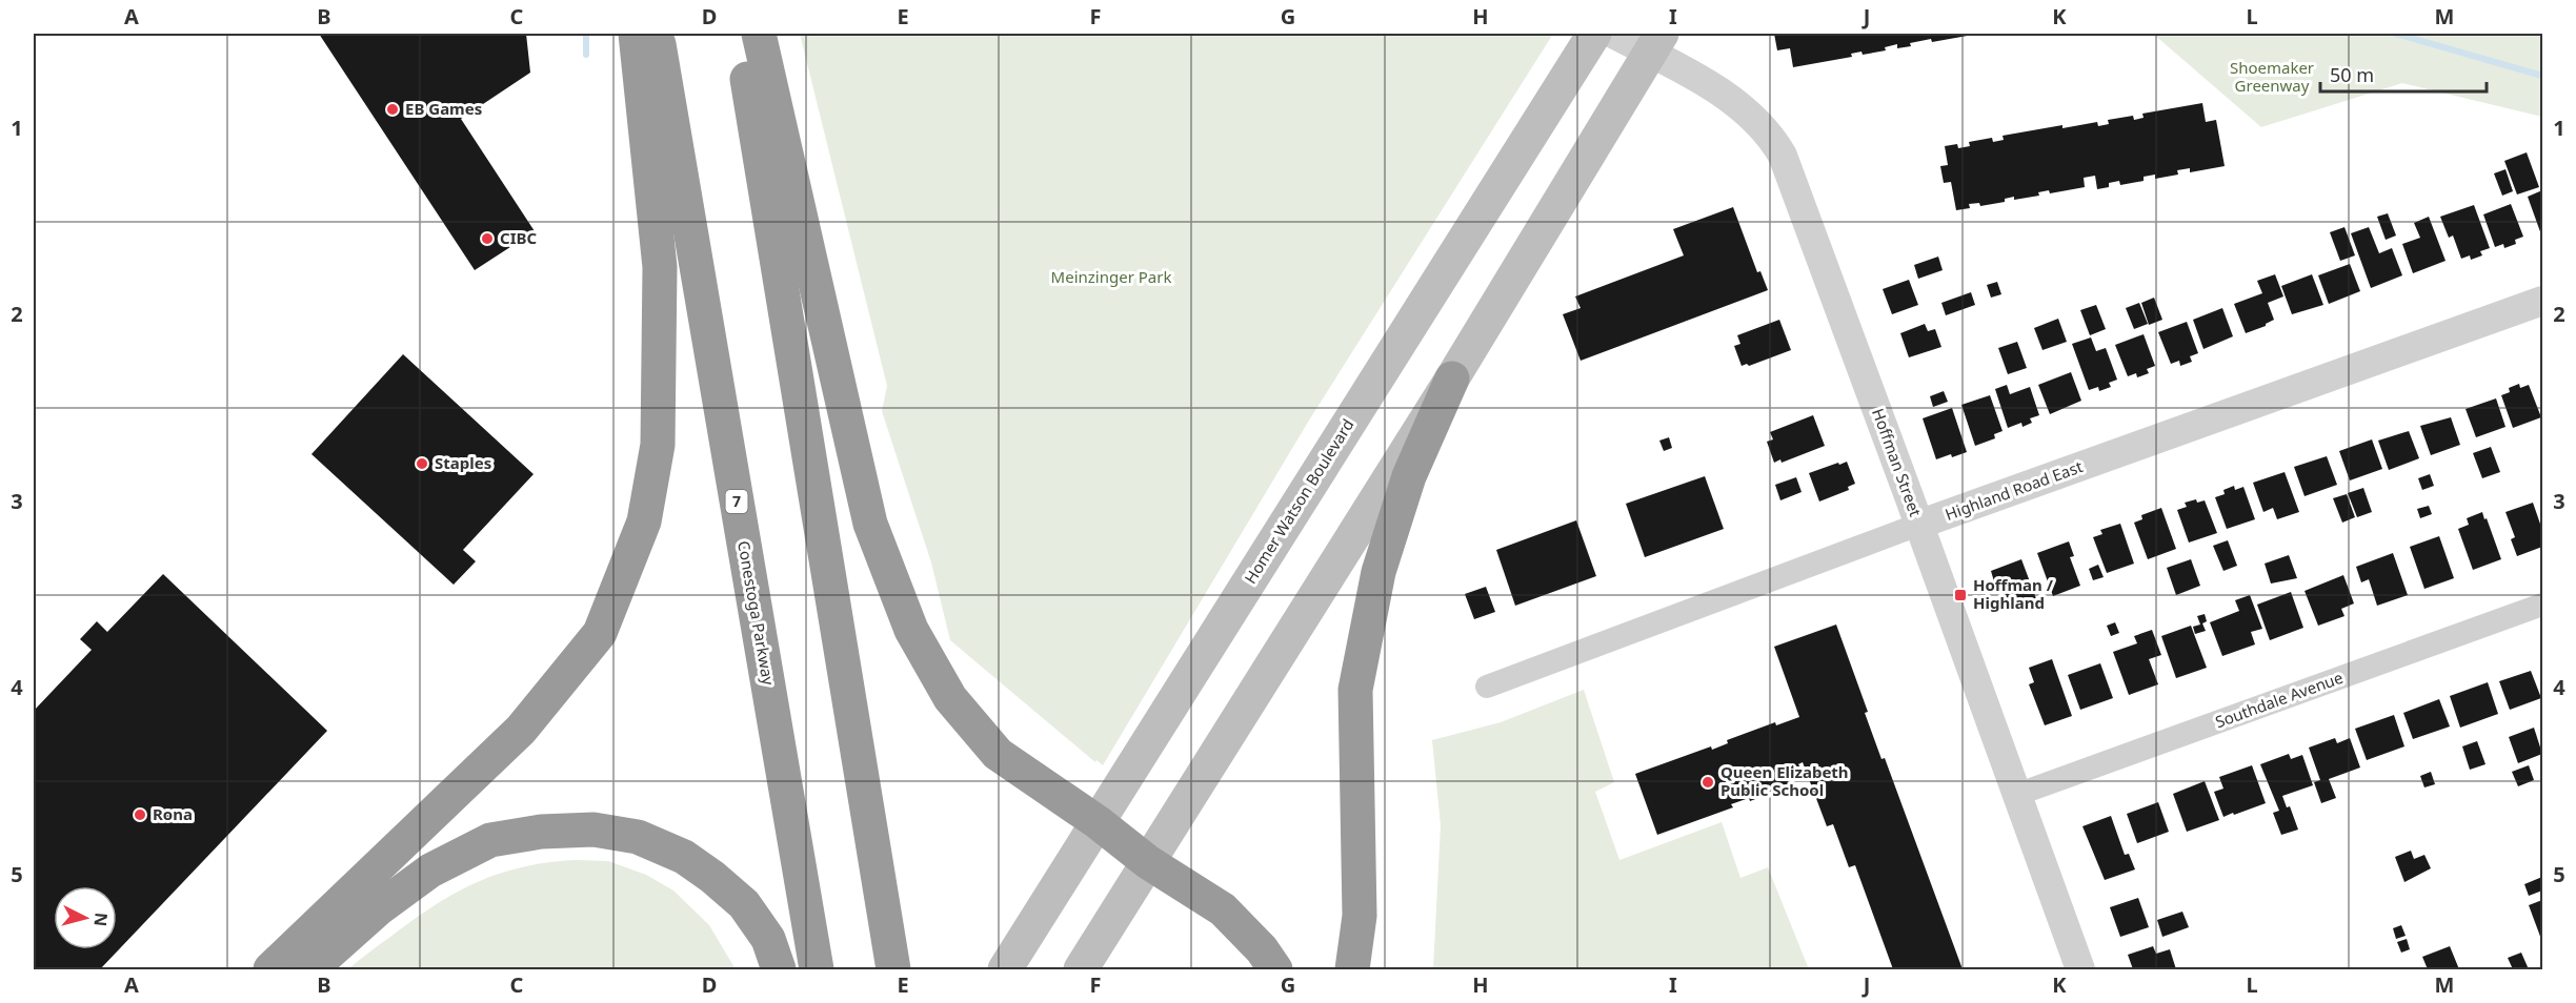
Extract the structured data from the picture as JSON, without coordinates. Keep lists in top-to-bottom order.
{
  "streets": {
    "highway": ["7", "Conestoga Parkway"],
    "main road": ["Homer Watson Boulevard"],
    "street": ["Hoffman Street", "Highland Road East", "Southdale Avenue"]
  },
  "crossings": [
    ["Hoffman Street", "Highland Road East"],
    ["Hoffman Street", "Southdale Avenue"]
  ],
  "parks": ["Shoemaker Greenway", "Meinzinger Park"],
  "places": {
    "other": [
      "EB Games",
      "CIBC",
      "Staples",
      "Queen Elizabeth Public School",
      "Rona"
    ],
    "transit": ["Hoffman / Highland"]
  },
  "scale_bar": "50 m",
  "north": "right",
  "grid": {
    "columns": [
      "A",
      "B",
      "C",
      "D",
      "E",
      "F",
      "G",
      "H",
      "I",
      "J",
      "K",
      "L",
      "M"
    ],
    "rows": [
      "1",
      "2",
      "3",
      "4",
      "5"
    ]
  }
}
